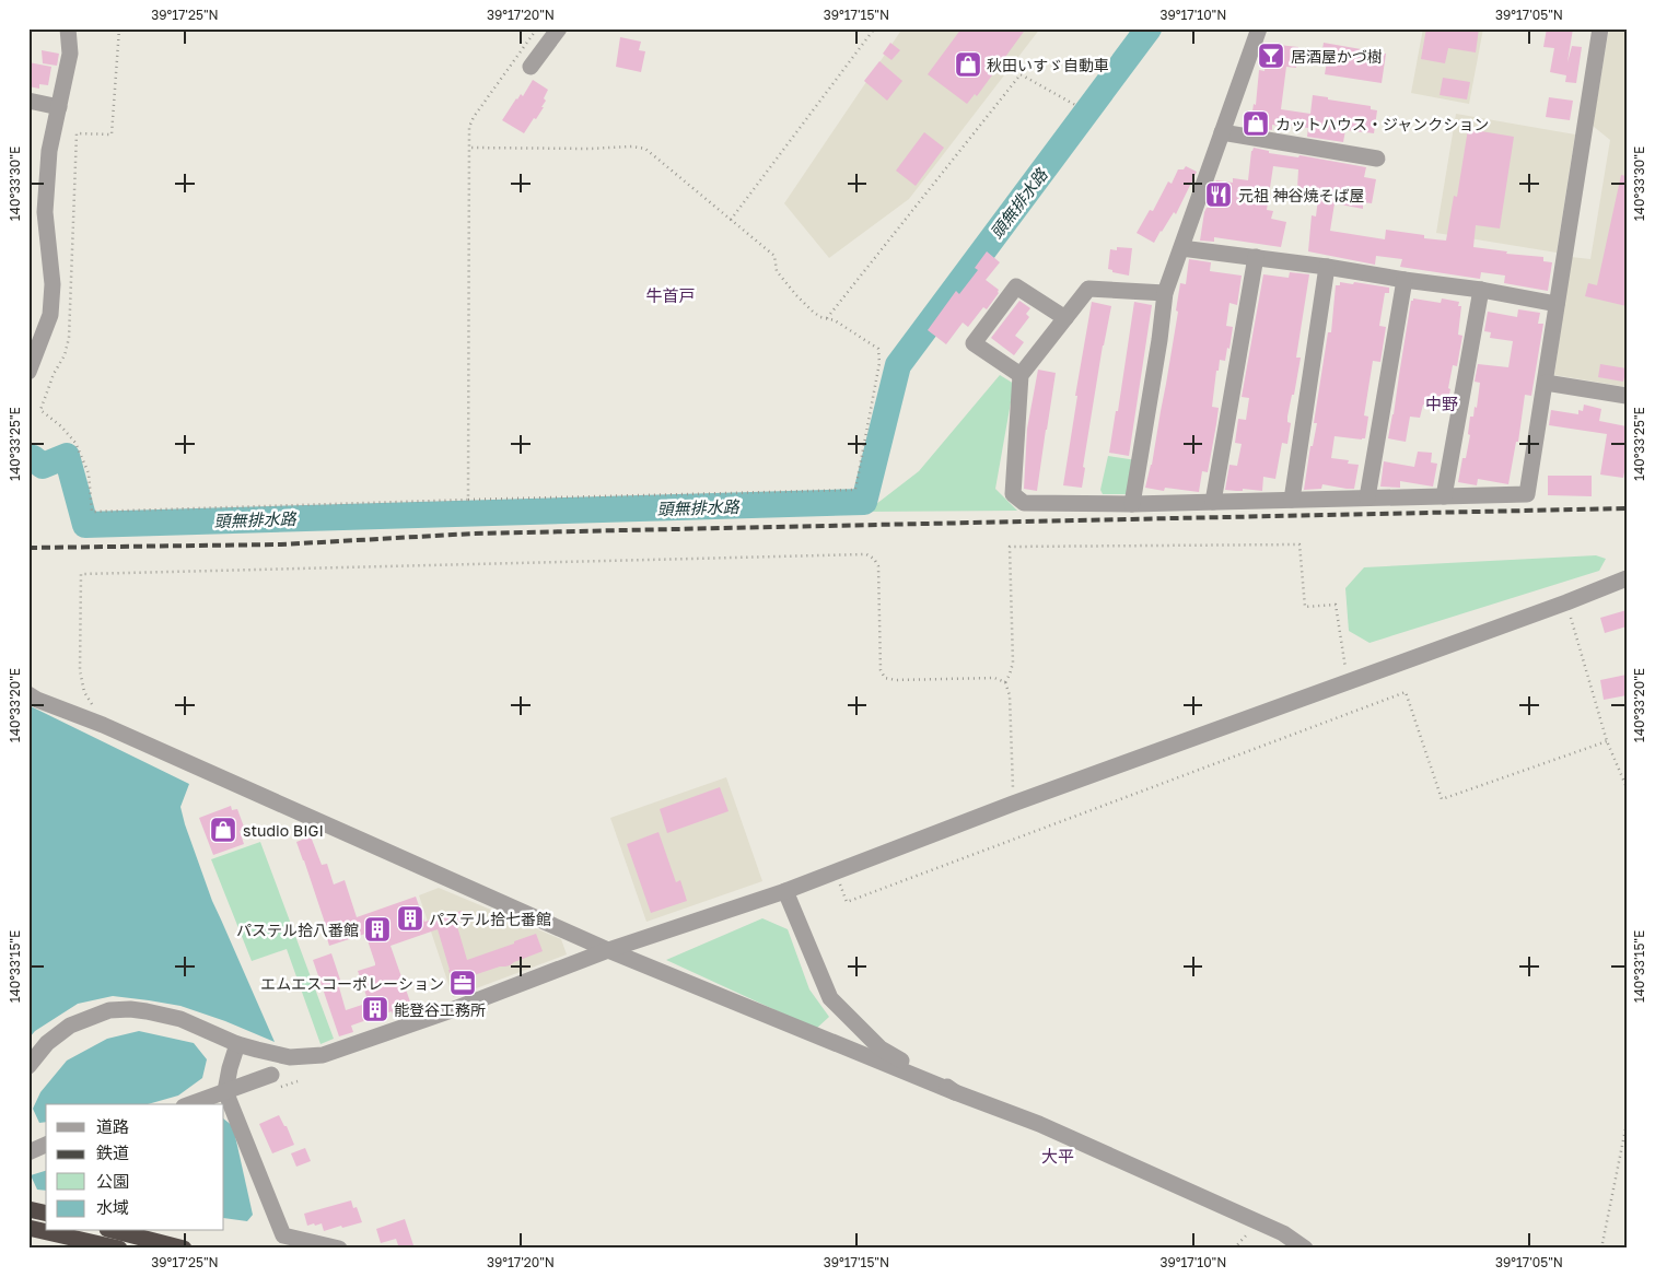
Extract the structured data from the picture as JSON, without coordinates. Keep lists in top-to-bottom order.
{
  "districts": ["牛首戸", "中野", "大平"],
  "water": ["頭無排水路"],
  "places": {
    "bar": ["居酒屋かづ樹"],
    "shop": ["秋田いすゞ自動車", "カットハウス・ジャンクション", "studio BIGI"],
    "restaurant": ["元祖 神谷焼そば屋"],
    "building": ["パステル拾七番館", "パステル拾八番館", "能登谷工務所"],
    "office": ["エムエスコーポレーション"]
  },
  "legend": [
    "道路",
    "鉄道",
    "公園",
    "水域"
  ],
  "coordinates": [
    "39°17'25\"N",
    "39°17'20\"N",
    "39°17'15\"N",
    "39°17'10\"N",
    "39°17'05\"N",
    "140°33'30\"E",
    "140°33'25\"E",
    "140°33'20\"E",
    "140°33'15\"E"
  ]
}
